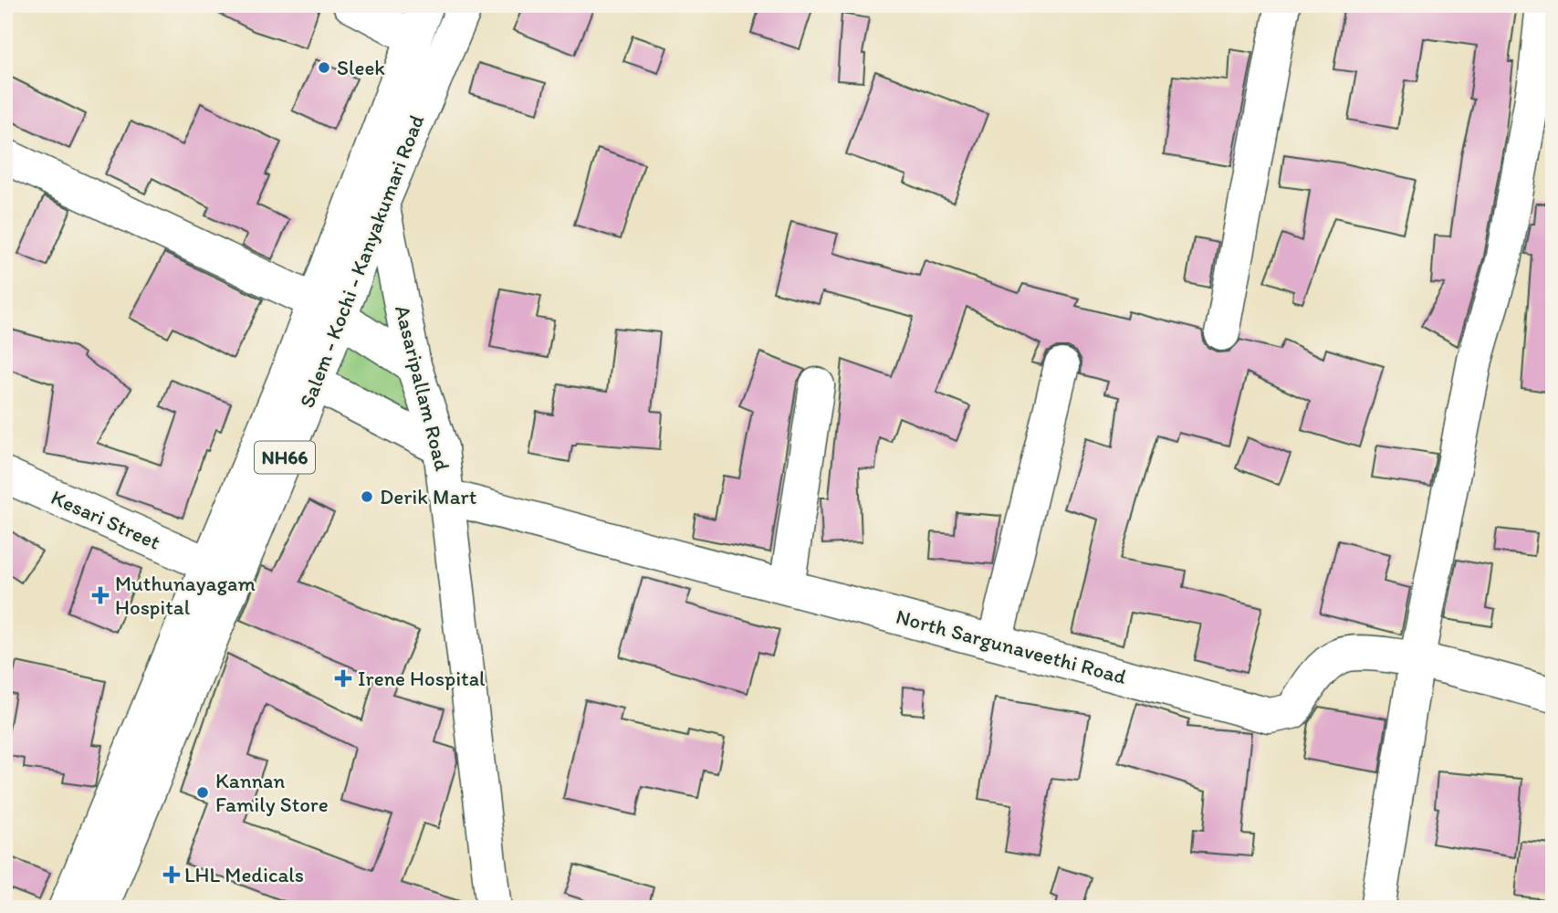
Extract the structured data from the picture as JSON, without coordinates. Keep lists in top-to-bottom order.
{
  "streets": {
    "main road": [
      "Salem - Kochi - Kanyakumari Road",
      "Aasaripallam Road",
      "NH66",
      "Kesari Street",
      "North Sargunaveethi Road"
    ]
  },
  "crossings": [
    ["Salem - Kochi - Kanyakumari Road", "Aasaripallam Road"],
    ["Salem - Kochi - Kanyakumari Road", "Kesari Street"],
    ["Aasaripallam Road", "North Sargunaveethi Road"]
  ],
  "places": {
    "other": ["Sleek", "Derik Mart", "Kannan Family Store"],
    "health": ["Muthunayagam Hospital", "Irene Hospital", "LHL Medicals"]
  }
}
